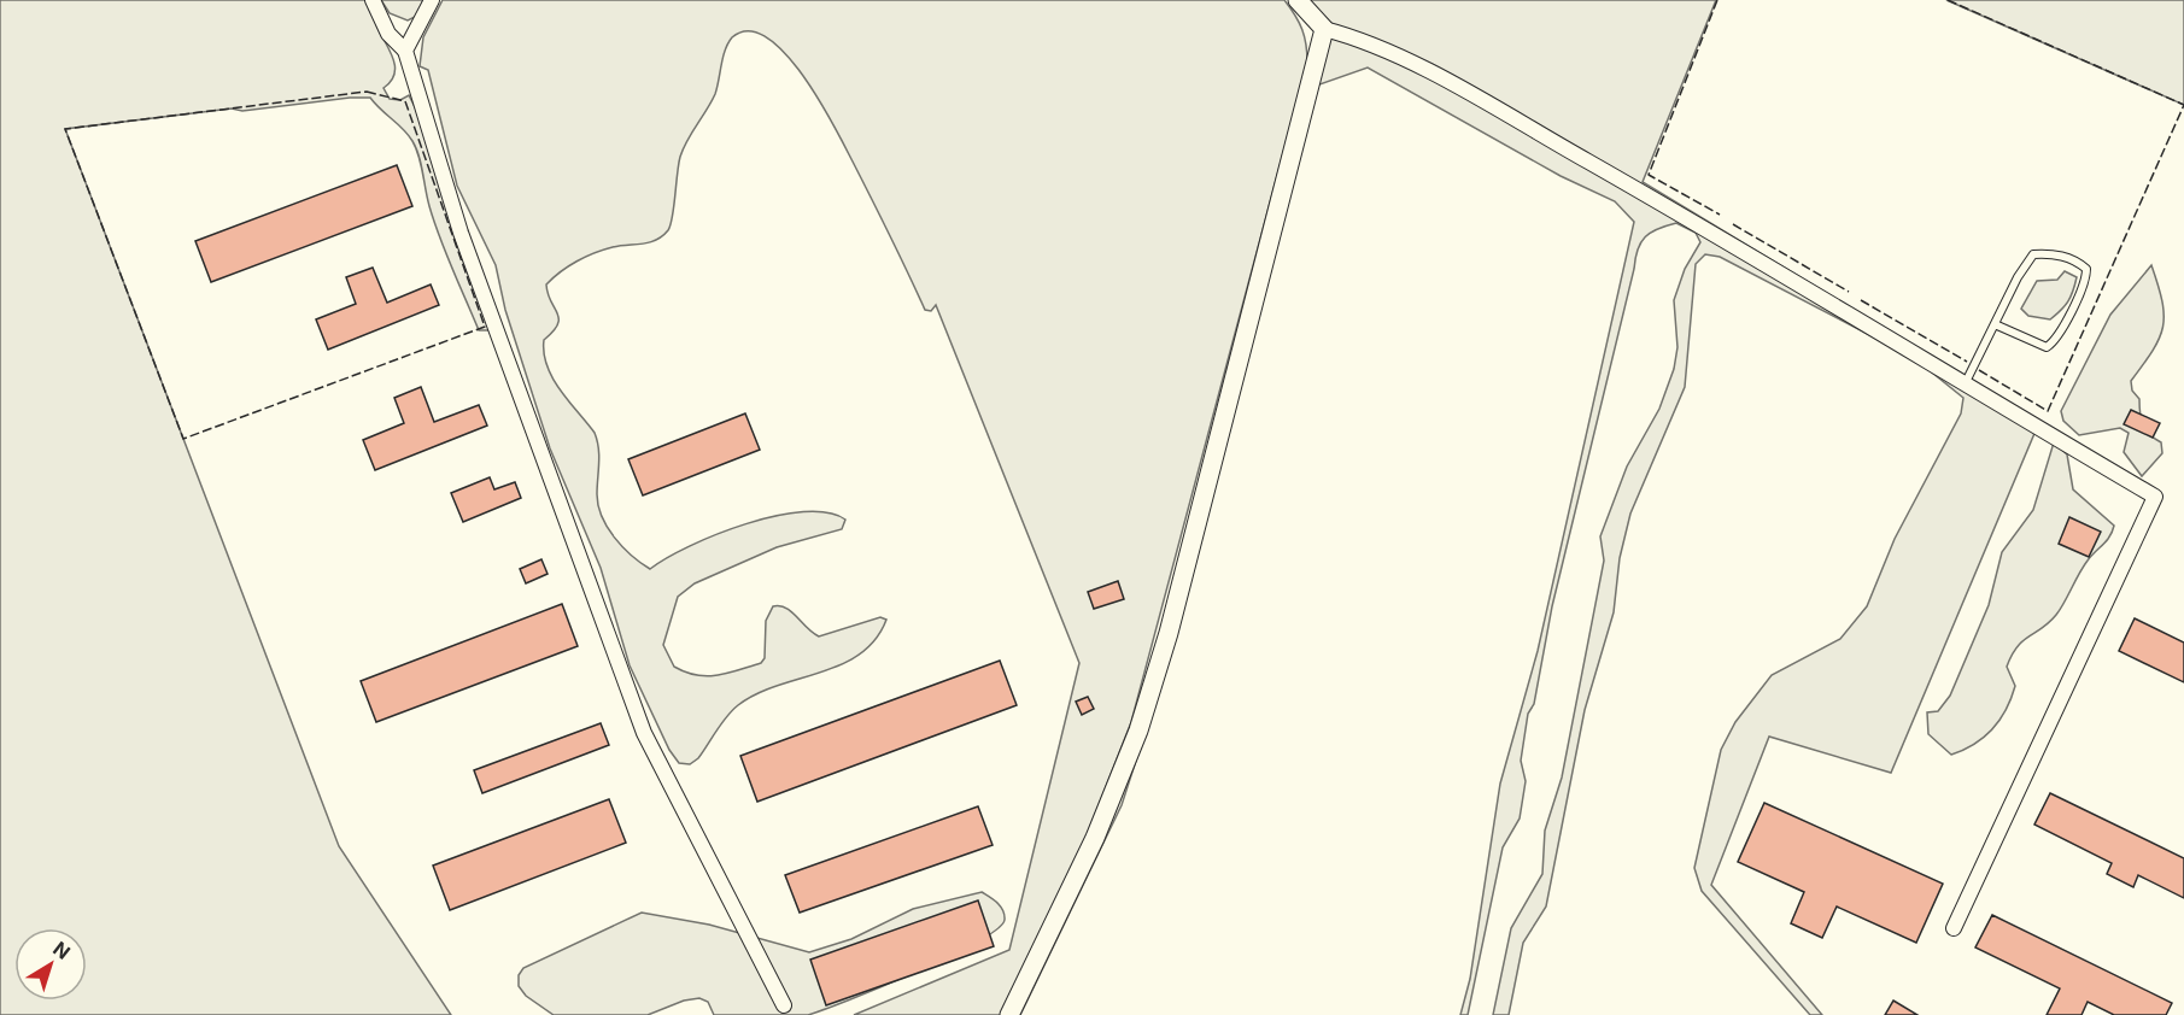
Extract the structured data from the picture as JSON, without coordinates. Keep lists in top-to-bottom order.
{
  "north": "top right"
}
